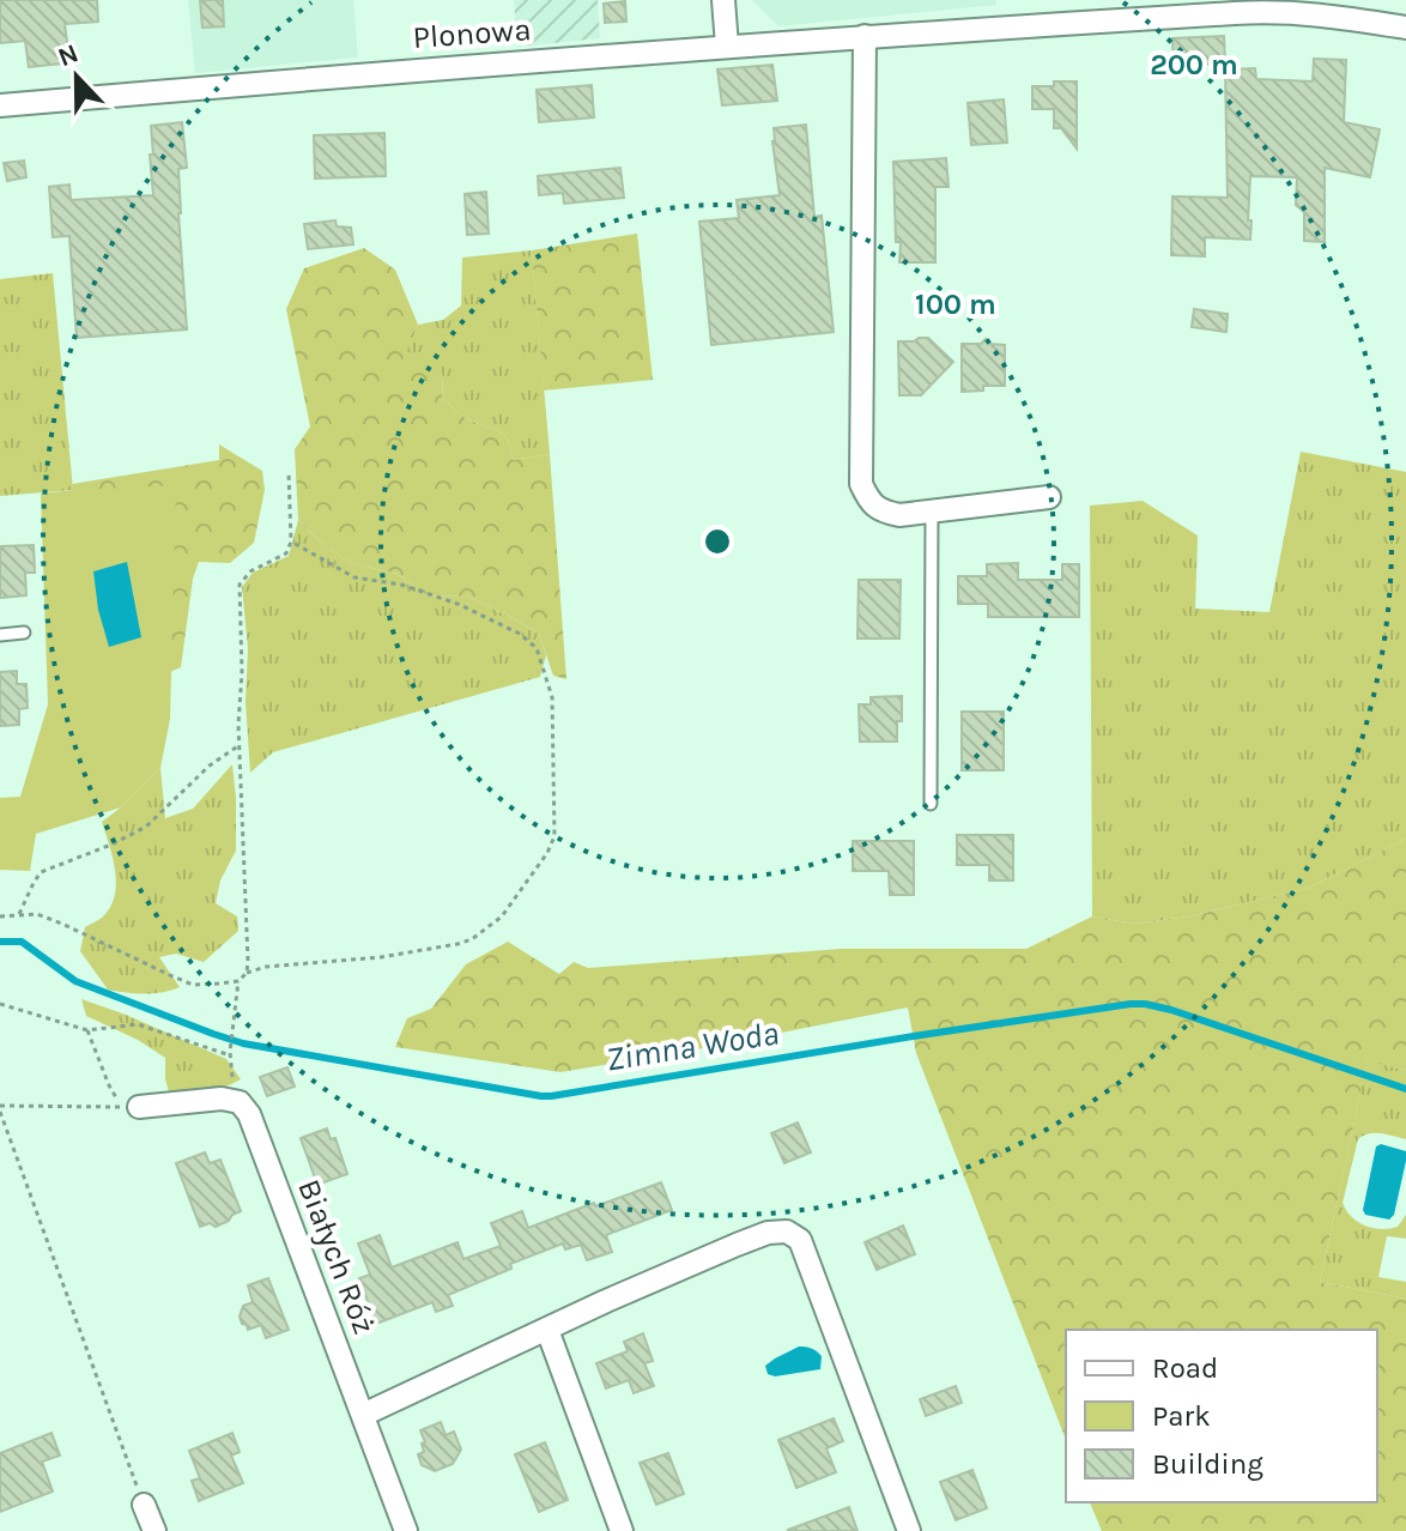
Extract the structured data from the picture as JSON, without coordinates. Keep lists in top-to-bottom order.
{
  "streets": {
    "street": ["Plonowa", "Białych Róż"]
  },
  "water": ["Zimna Woda"],
  "legend": ["Road", "Park", "Building"],
  "north": "top",
  "rings": ["200 m", "100 m"]
}
